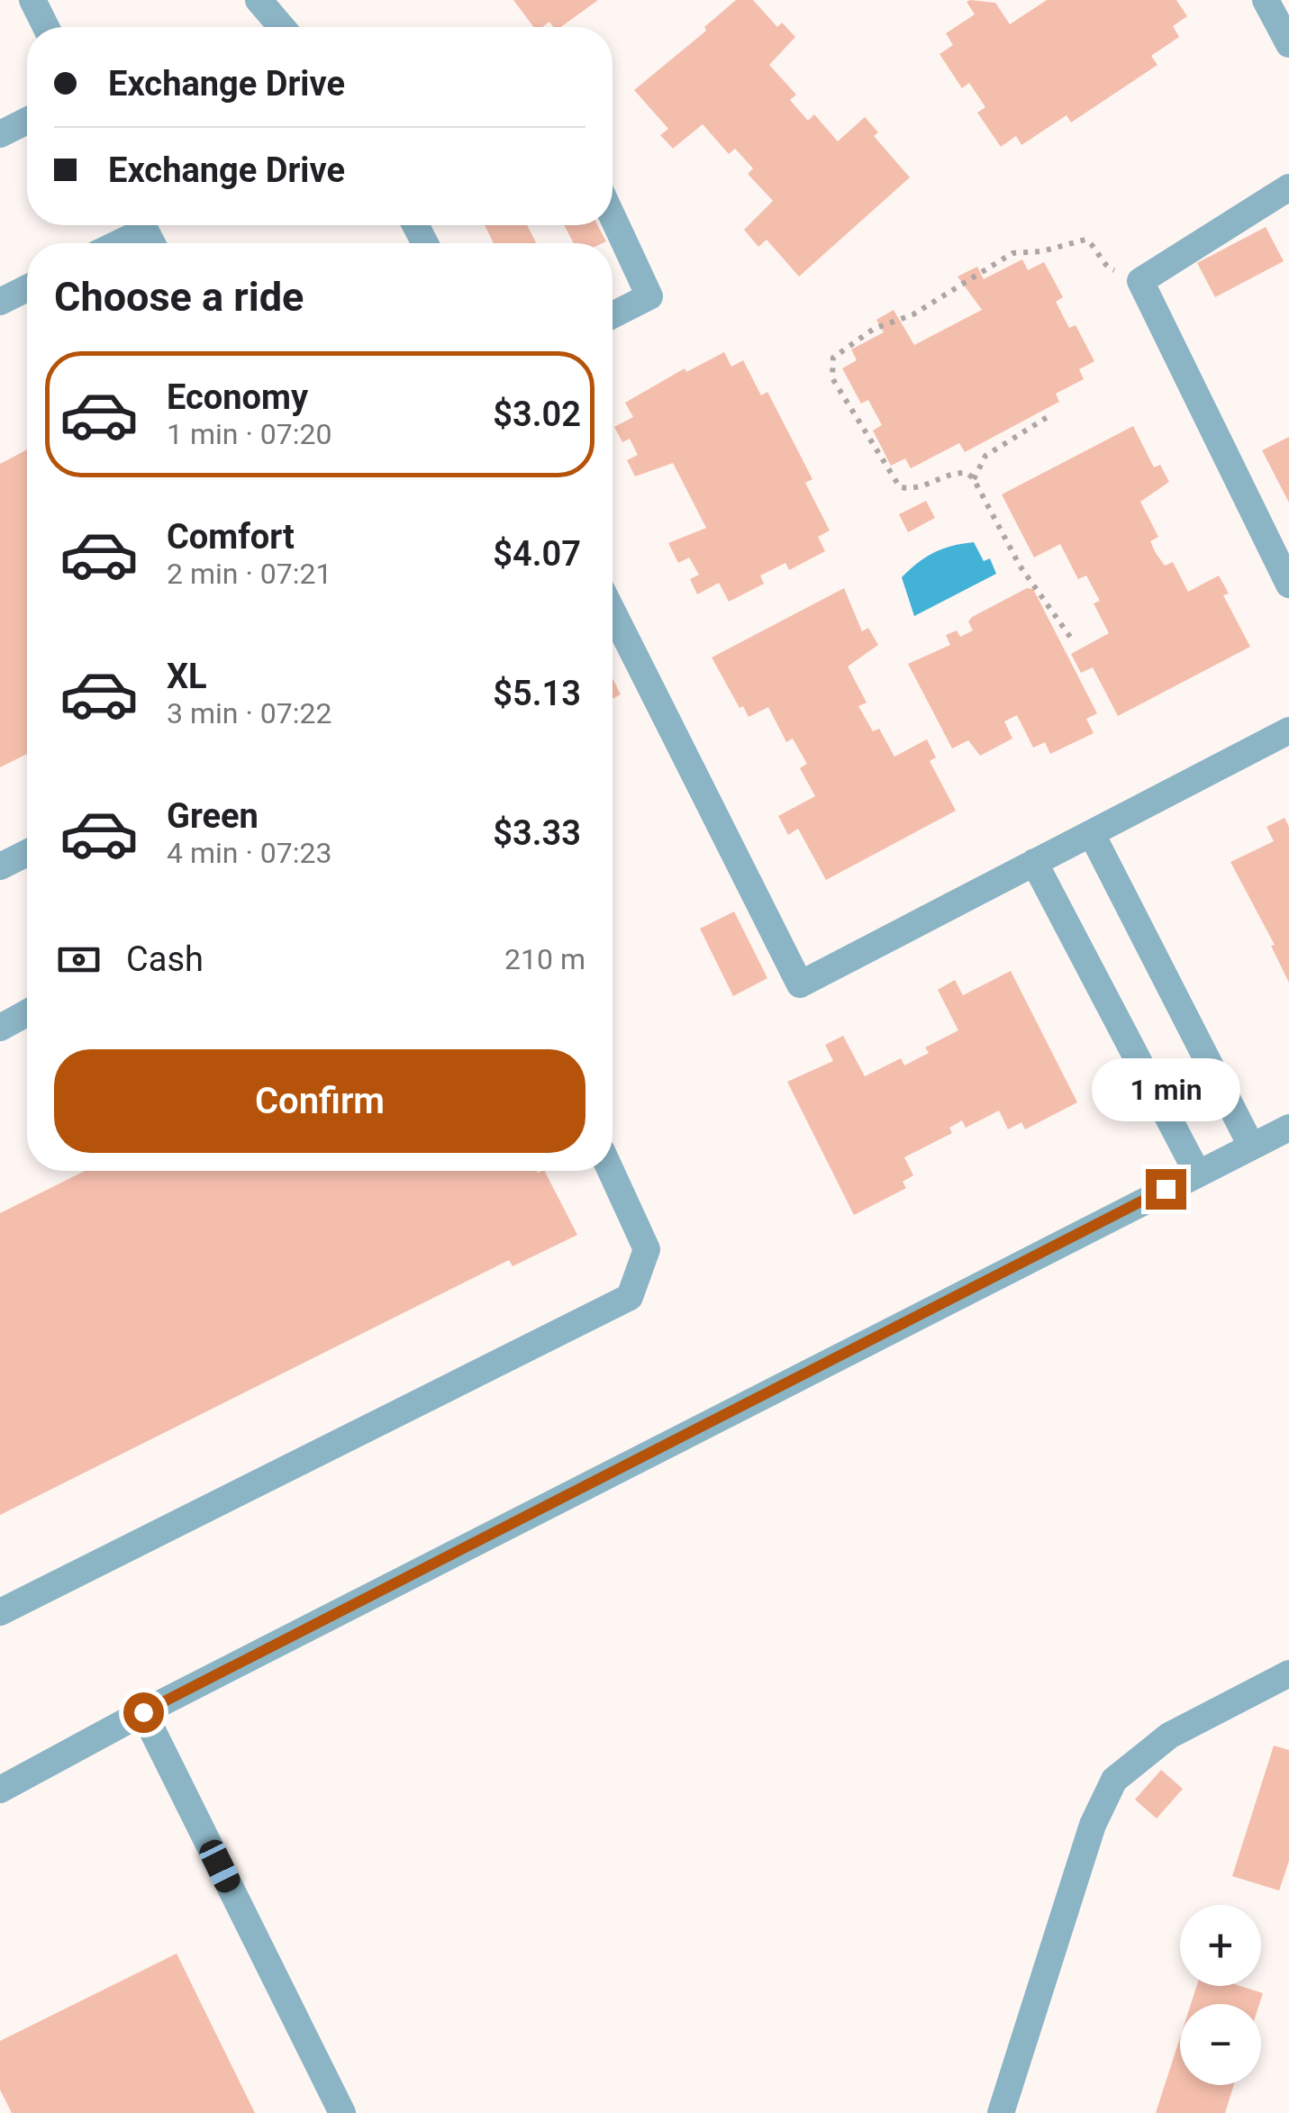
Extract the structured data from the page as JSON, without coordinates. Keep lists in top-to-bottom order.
{
  "page": {
    "banner": ["Exchange Drive", "Exchange Drive"],
    "heading": "Choose a ride",
    "list": [
      {
        "name": "Economy",
        "note": "1 min · 07:20",
        "value": "$3.02"
      },
      {
        "name": "Comfort",
        "note": "2 min · 07:21",
        "value": "$4.07"
      },
      {
        "name": "XL",
        "note": "3 min · 07:22",
        "value": "$5.13"
      },
      {
        "name": "Green",
        "note": "4 min · 07:23",
        "value": "$3.33"
      }
    ],
    "pay": ["Cash", "210 m"],
    "buttons": "Confirm",
    "bubble": "1 min",
    "map_buttons": ["+", "−"]
  }
}
